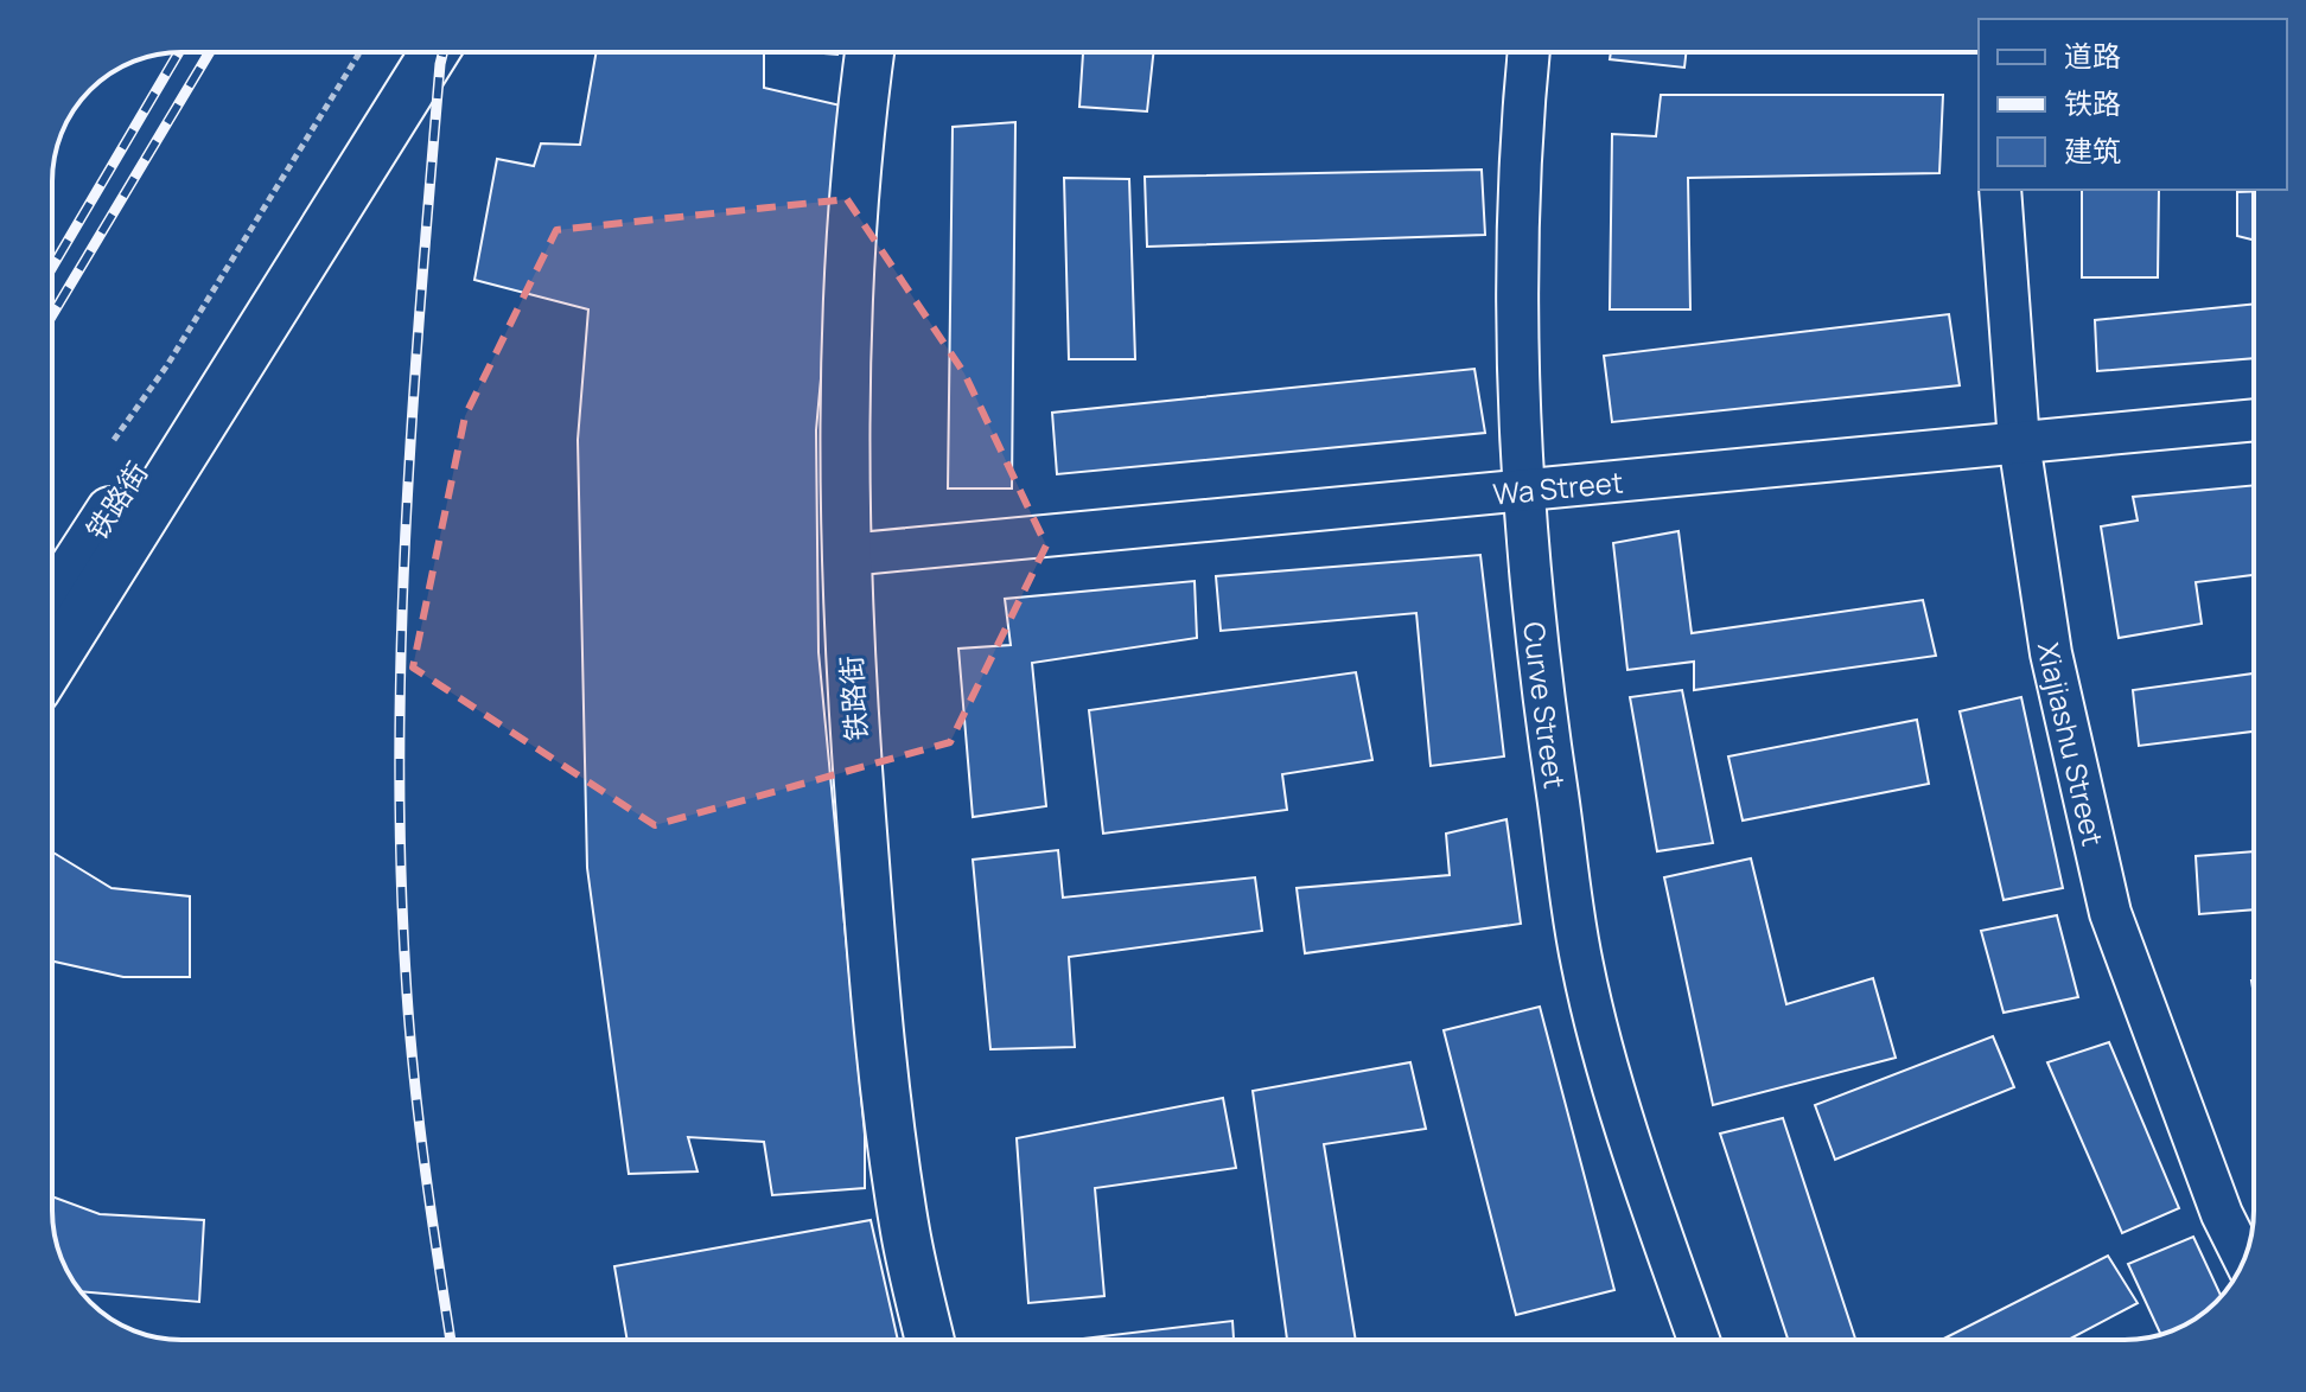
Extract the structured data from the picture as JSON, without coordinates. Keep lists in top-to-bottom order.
{
  "streets": {
    "main road": ["铁路街"],
    "street": ["Wa Street", "Curve Street", "Xiajiashu Street"]
  },
  "crossings": [
    ["Wa Street", "铁路街"],
    ["Wa Street", "Curve Street"],
    ["Wa Street", "Xiajiashu Street"]
  ],
  "legend": ["道路", "铁路", "建筑"]
}
